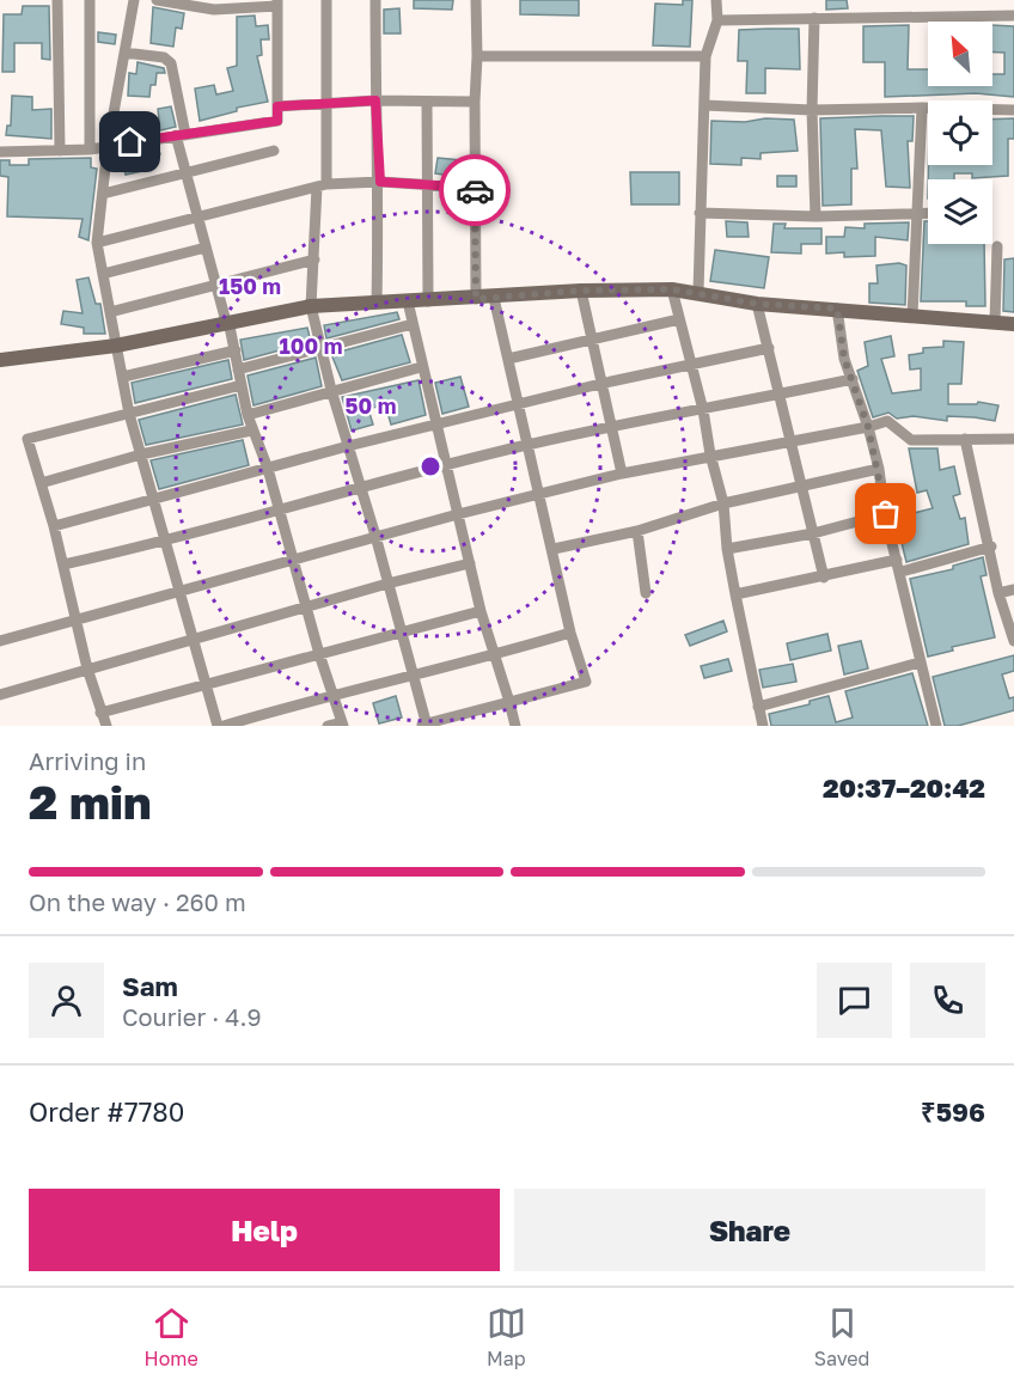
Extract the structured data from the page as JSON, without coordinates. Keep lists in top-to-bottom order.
{
  "north": "top left",
  "page": {
    "heading": ["2 min", "Arriving in", "20:37–20:42"],
    "panel": [
      "Sam",
      "Courier · 4.9",
      "Order #7780",
      "₹596"
    ],
    "bar": "On the way · 260 m",
    "buttons": ["Help", "Share"],
    "tabs": ["Home", "Map", "Saved"]
  },
  "rings": ["150 m", "100 m", "50 m"]
}
